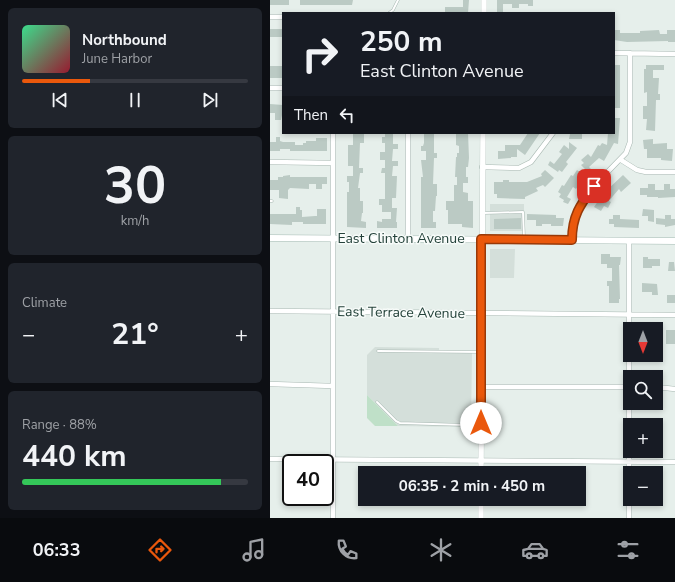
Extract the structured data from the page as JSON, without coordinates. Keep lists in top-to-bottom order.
{
  "streets": {
    "main road": ["East Clinton Avenue"],
    "street": ["East Terrace Avenue"]
  },
  "north": "bottom",
  "page": {
    "turn": ["250 m", "East Clinton Avenue"],
    "song": ["Northbound", "June Harbor"],
    "then": "Then",
    "tile": [
      ["30", "km/h"],
      "Climate",
      ["Range · 88%", "440 km"]
    ],
    "heat": ["−", "21°", "+"],
    "map_buttons": ["+", "−"],
    "limit": "40",
    "trip": "06:35 · 2 min · 450 m",
    "tabs": "06:33"
  }
}
